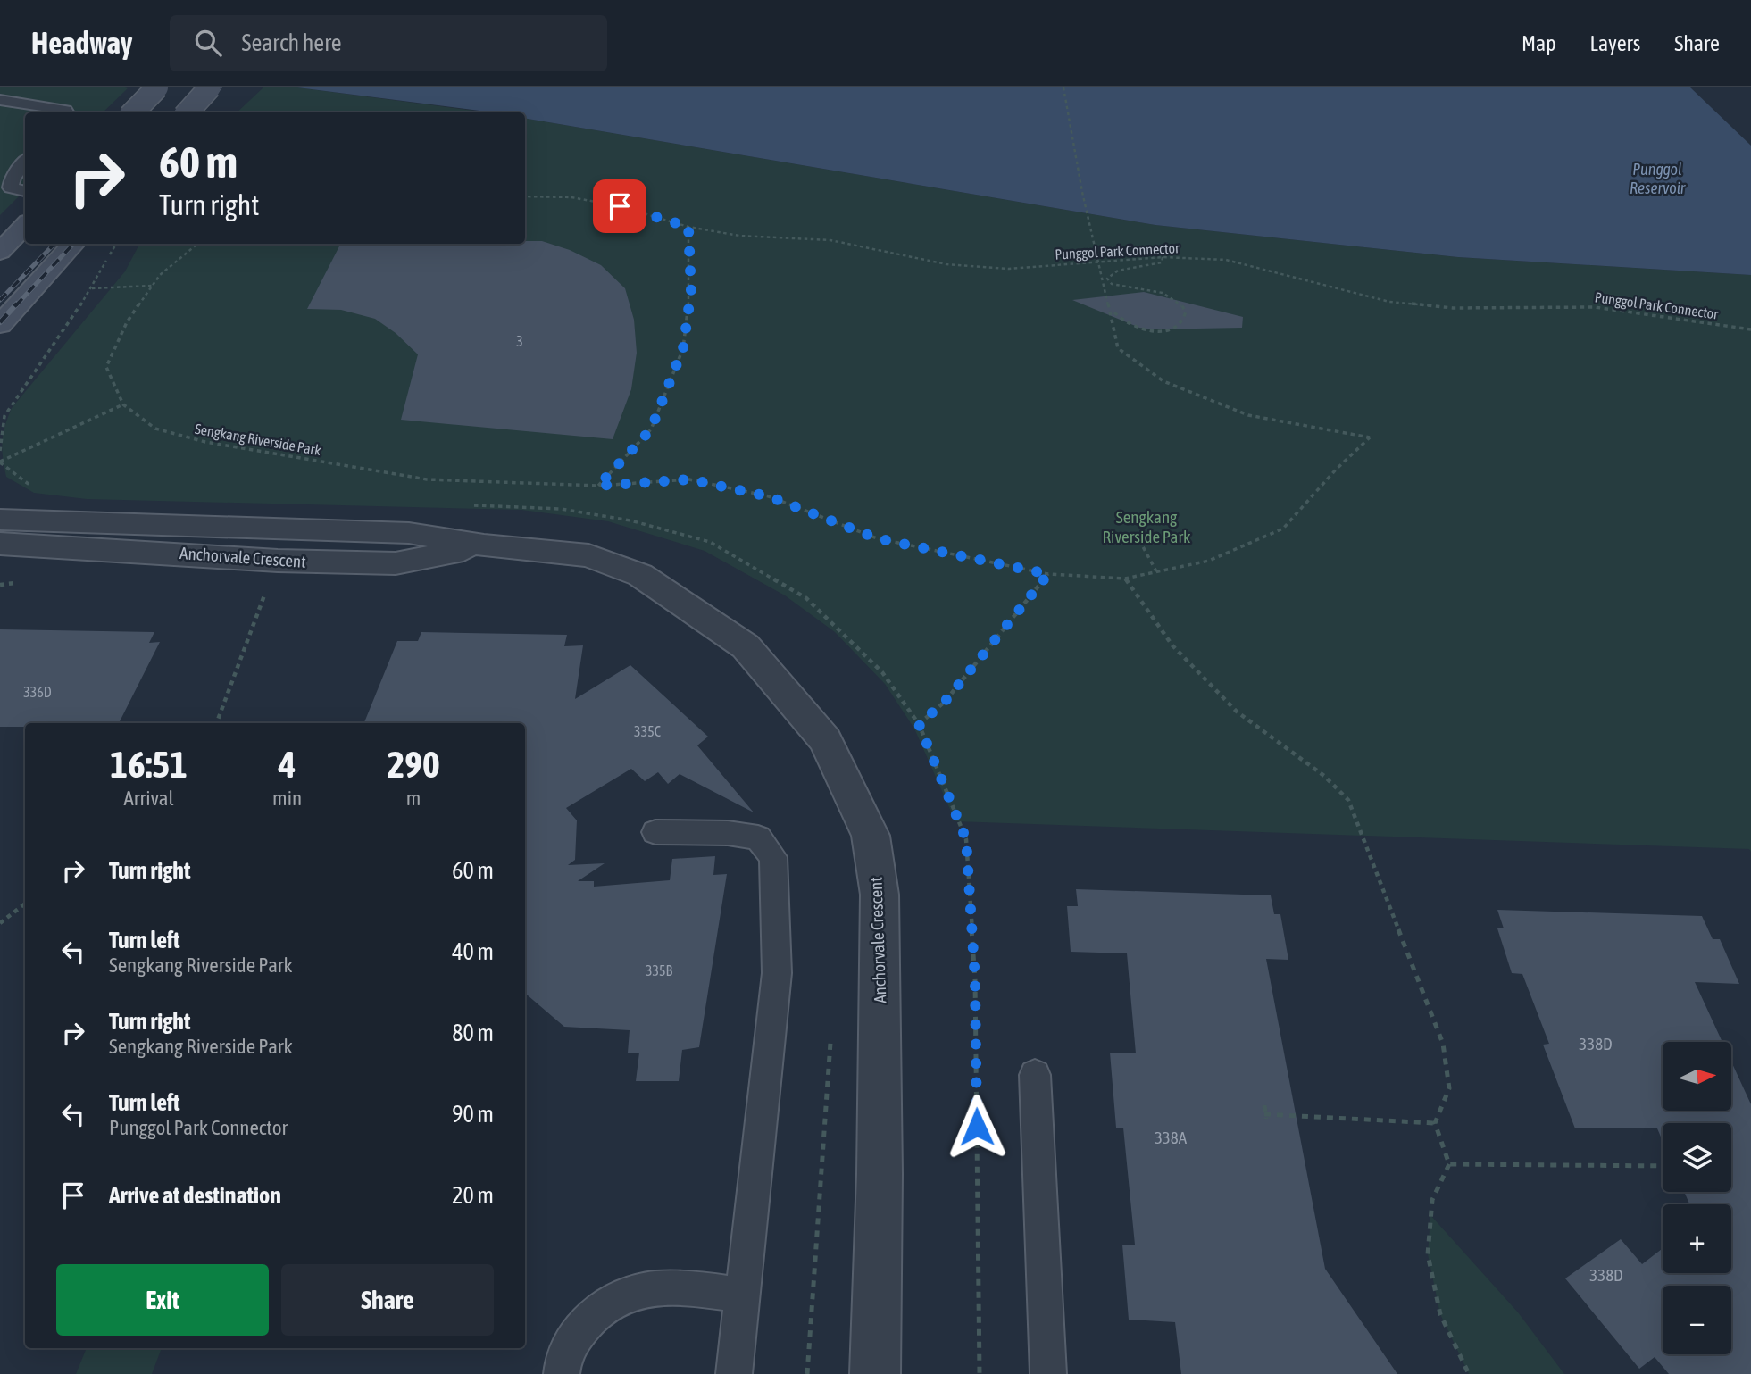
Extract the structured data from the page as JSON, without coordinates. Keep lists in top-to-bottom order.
{
  "streets": {
    "street": ["Anchorvale Crescent"],
    "path": ["Punggol Park Connector", "Sengkang Riverside Park"]
  },
  "water": ["Punggol Reservoir"],
  "parks": ["Sengkang Riverside Park"],
  "house_numbers": [
    "3",
    "336D",
    "335C",
    "335B",
    "338D",
    "338A",
    "338D"
  ],
  "north": "right",
  "page": {
    "header": "Headway",
    "search": "Search here",
    "nav": ["Map", "Layers", "Share"],
    "turn": ["60 m", "Turn right"],
    "eta": [
      "16:51",
      "Arrival",
      "4",
      "min",
      "290",
      "m"
    ],
    "list": [
      {
        "name": "Turn right",
        "value": "60 m"
      },
      {
        "name": "Turn left",
        "note": "Sengkang Riverside Park",
        "value": "40 m"
      },
      {
        "name": "Turn right",
        "note": "Sengkang Riverside Park",
        "value": "80 m"
      },
      {
        "name": "Turn left",
        "note": "Punggol Park Connector",
        "value": "90 m"
      },
      {
        "name": "Arrive at destination",
        "value": "20 m"
      }
    ],
    "map_buttons": ["+", "−"],
    "buttons": ["Exit", "Share"]
  }
}
